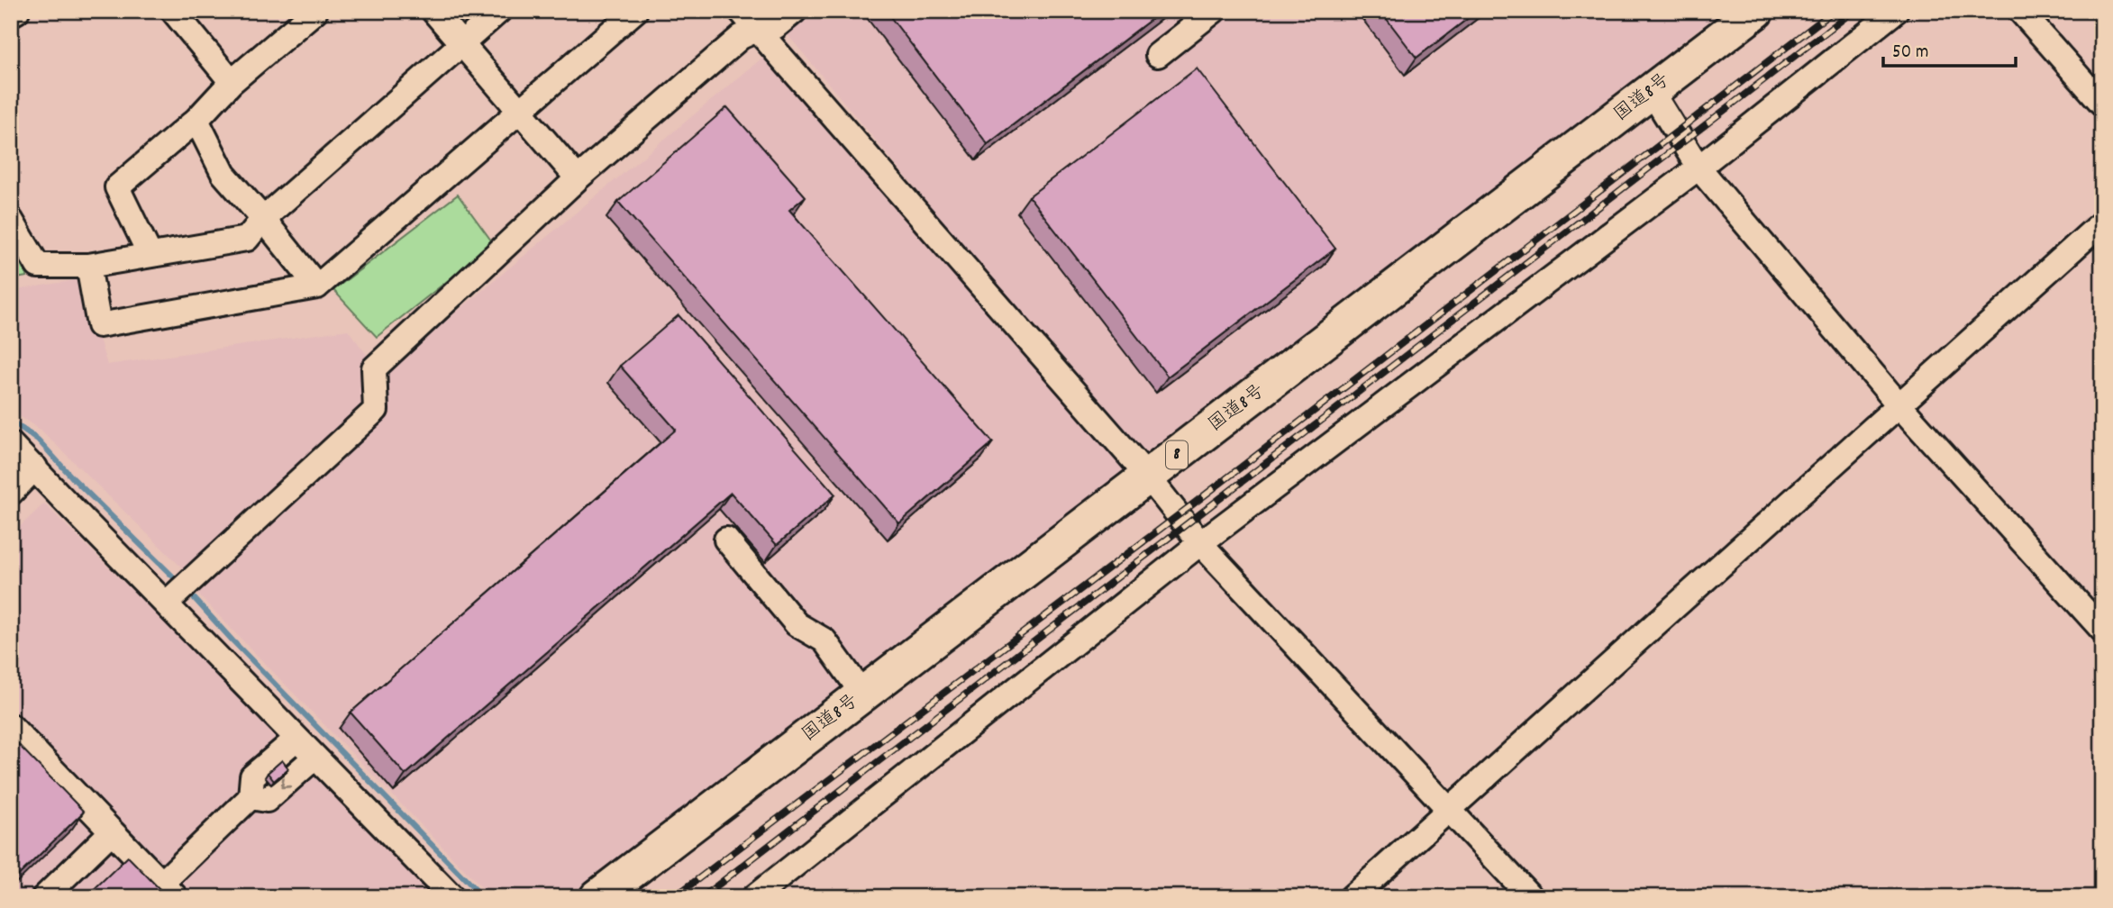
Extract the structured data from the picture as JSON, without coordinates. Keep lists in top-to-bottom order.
{
  "streets": {
    "highway": ["国道8号", "8"]
  },
  "scale_bar": "50 m"
}
